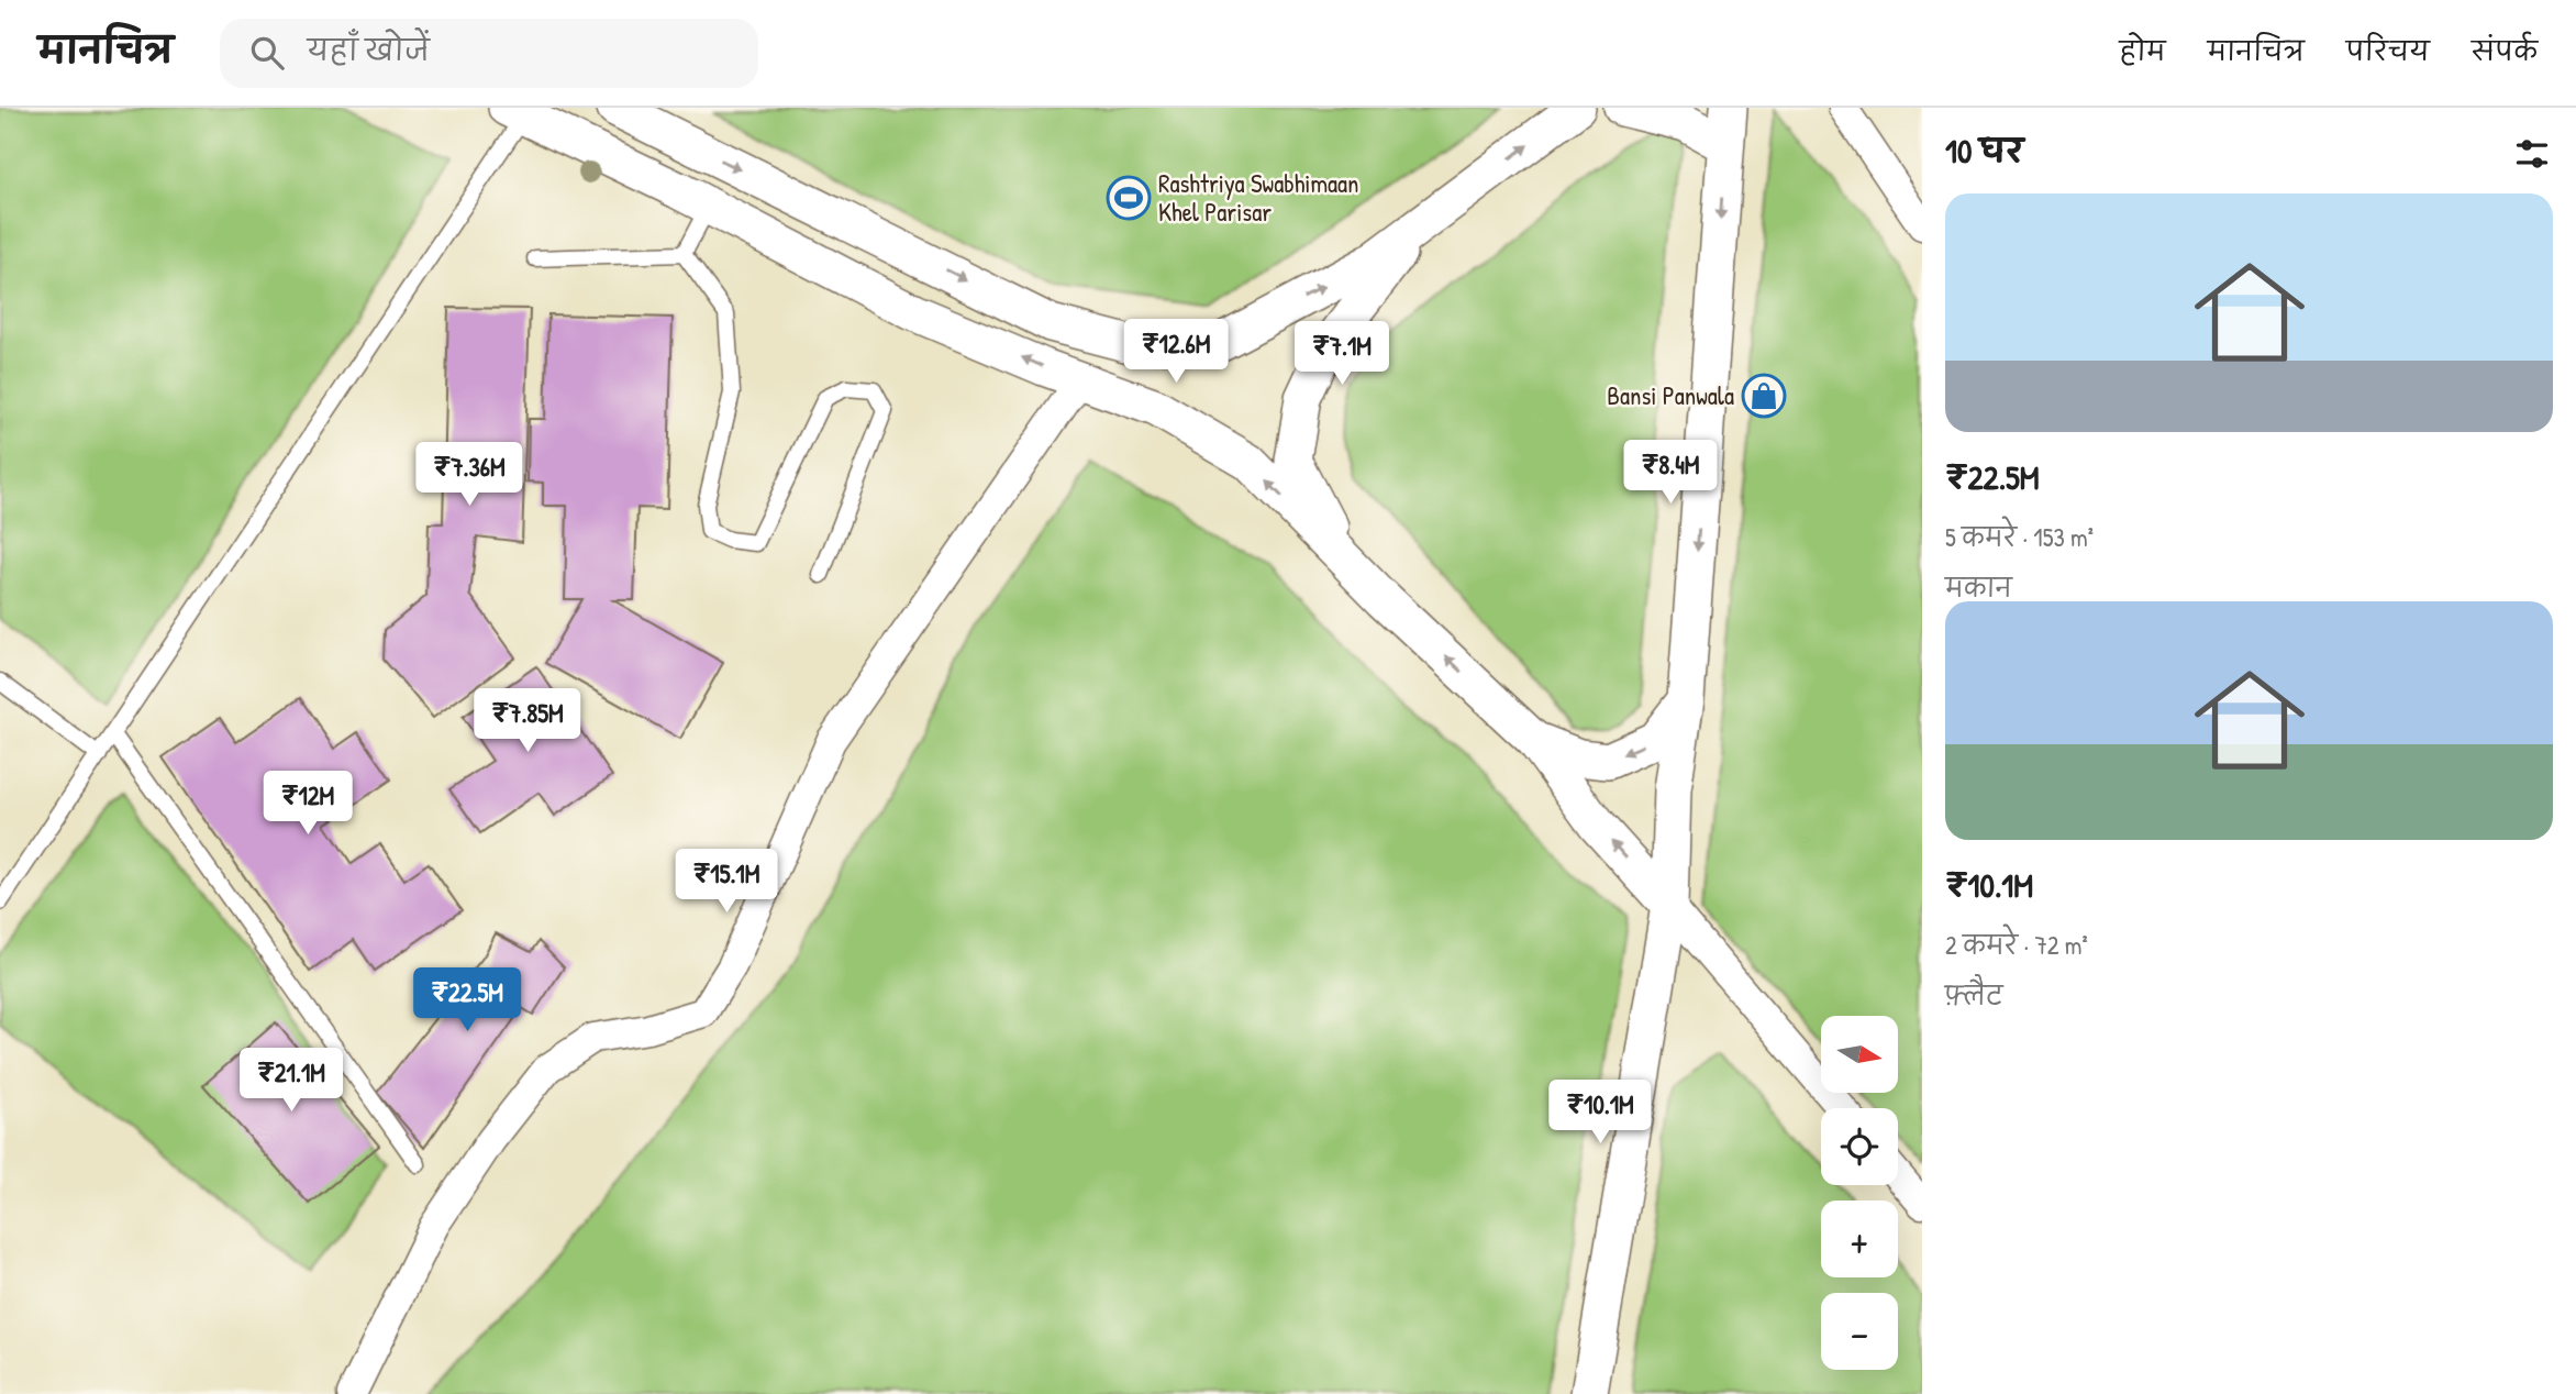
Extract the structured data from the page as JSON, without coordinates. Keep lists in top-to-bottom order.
{
  "places": {
    "sports": ["Rashtriya Swabhimaan Khel Parisar"],
    "shop": ["Bansi Panwala"]
  },
  "north": "right",
  "page": {
    "header": "मानचित्र",
    "search": "यहाँ खोजें",
    "nav": [
      "होम",
      "मानचित्र",
      "परिचय",
      "संपर्क"
    ],
    "heading": "10 घर",
    "list": [
      {
        "name": "₹22.5M",
        "note": "5 कमरे · 153 m² · मकान"
      },
      {
        "name": "₹10.1M",
        "note": "2 कमरे · 72 m² · फ़्लैट"
      }
    ],
    "price": [
      "₹12.6M",
      "₹7.1M",
      "₹8.4M",
      "₹7.36M",
      "₹7.85M",
      "₹12M",
      "₹15.1M",
      "₹22.5M",
      "₹21.1M",
      "₹10.1M"
    ],
    "map_buttons": ["+", "−"]
  }
}
